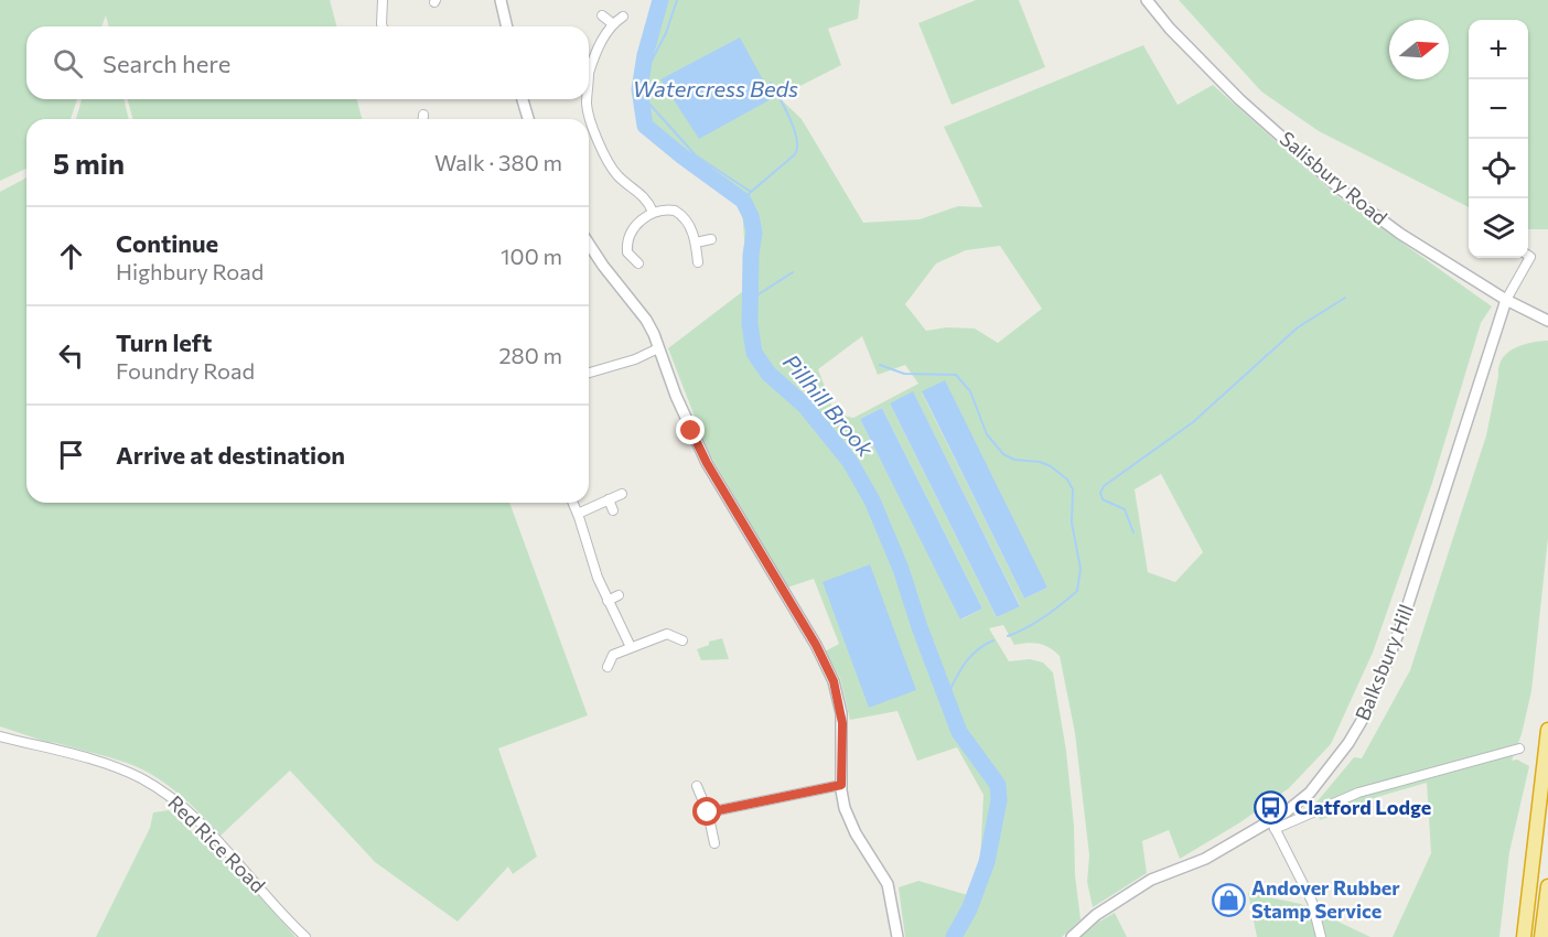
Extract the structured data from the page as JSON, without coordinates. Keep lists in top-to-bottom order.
{
  "streets": {
    "street": ["Salisbury Road", "Balksbury Hill", "Red Rice Road"]
  },
  "crossings": [
    ["Salisbury Road", "Balksbury Hill"]
  ],
  "water": ["Watercress Beds", "Pillhill Brook"],
  "places": {
    "bus stop": ["Clatford Lodge"],
    "shop": ["Andover Rubber Stamp Service"]
  },
  "north": "right",
  "page": {
    "map_buttons": ["+", "−"],
    "search": "Search here",
    "heading": ["5 min", "Walk · 380 m"],
    "list": [
      ["Continue", "Highbury Road", "100 m"],
      ["Turn left", "Foundry Road", "280 m"],
      "Arrive at destination"
    ]
  }
}
